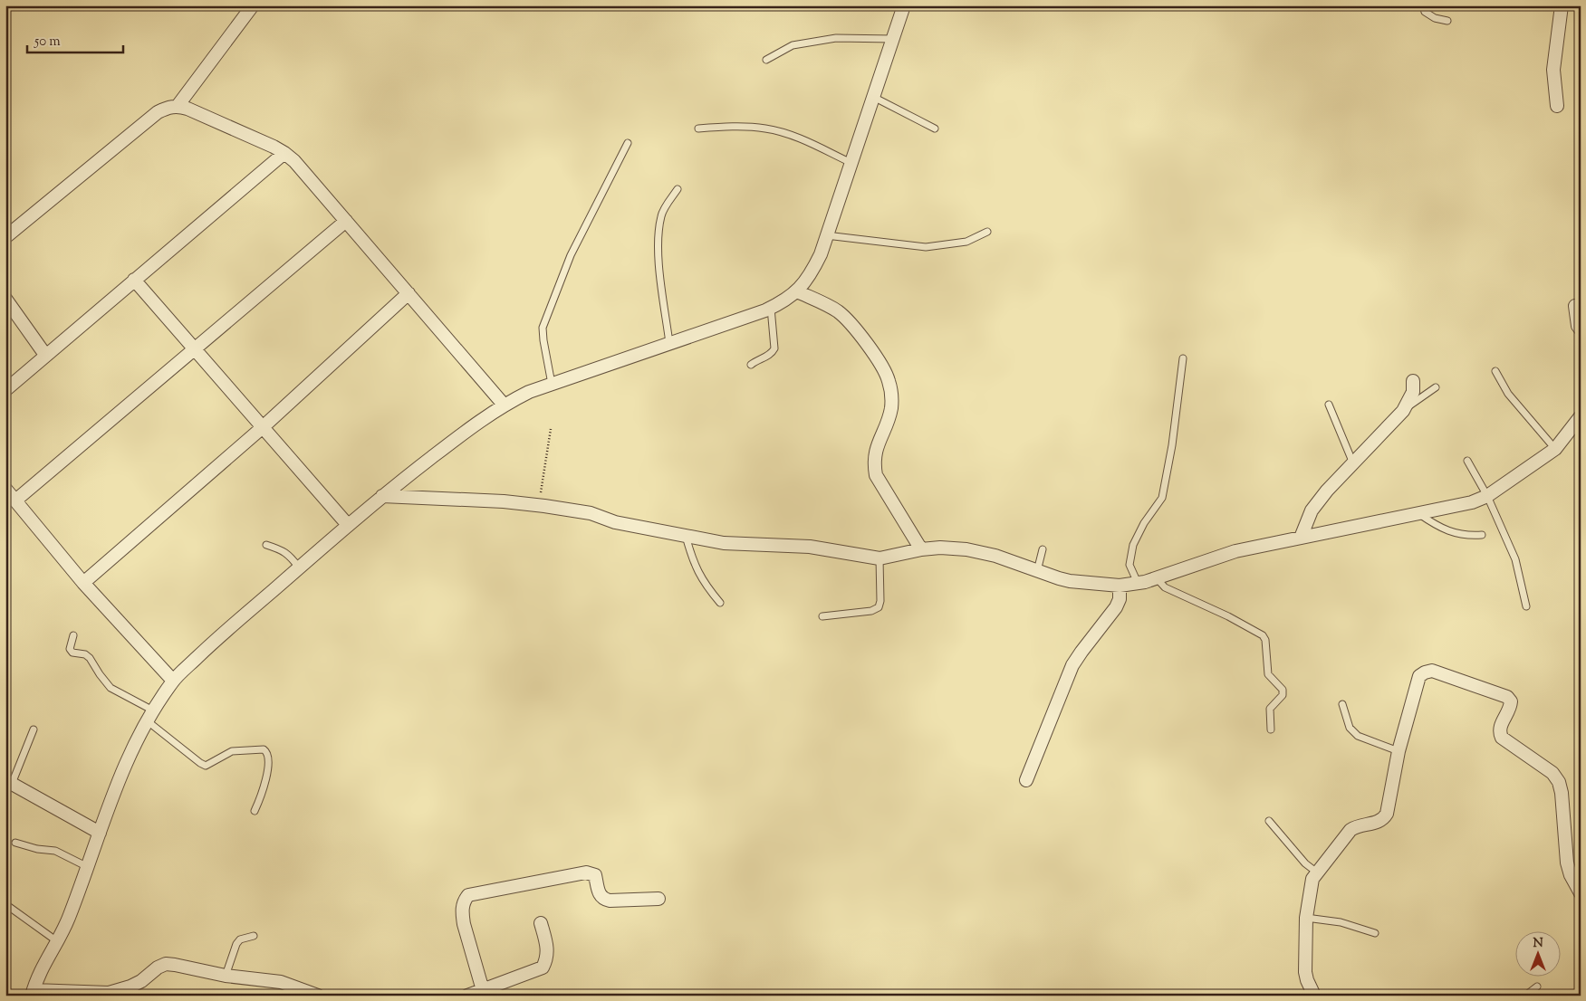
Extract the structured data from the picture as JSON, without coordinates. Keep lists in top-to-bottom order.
{
  "scale_bar": "50 m",
  "north": "top"
}
